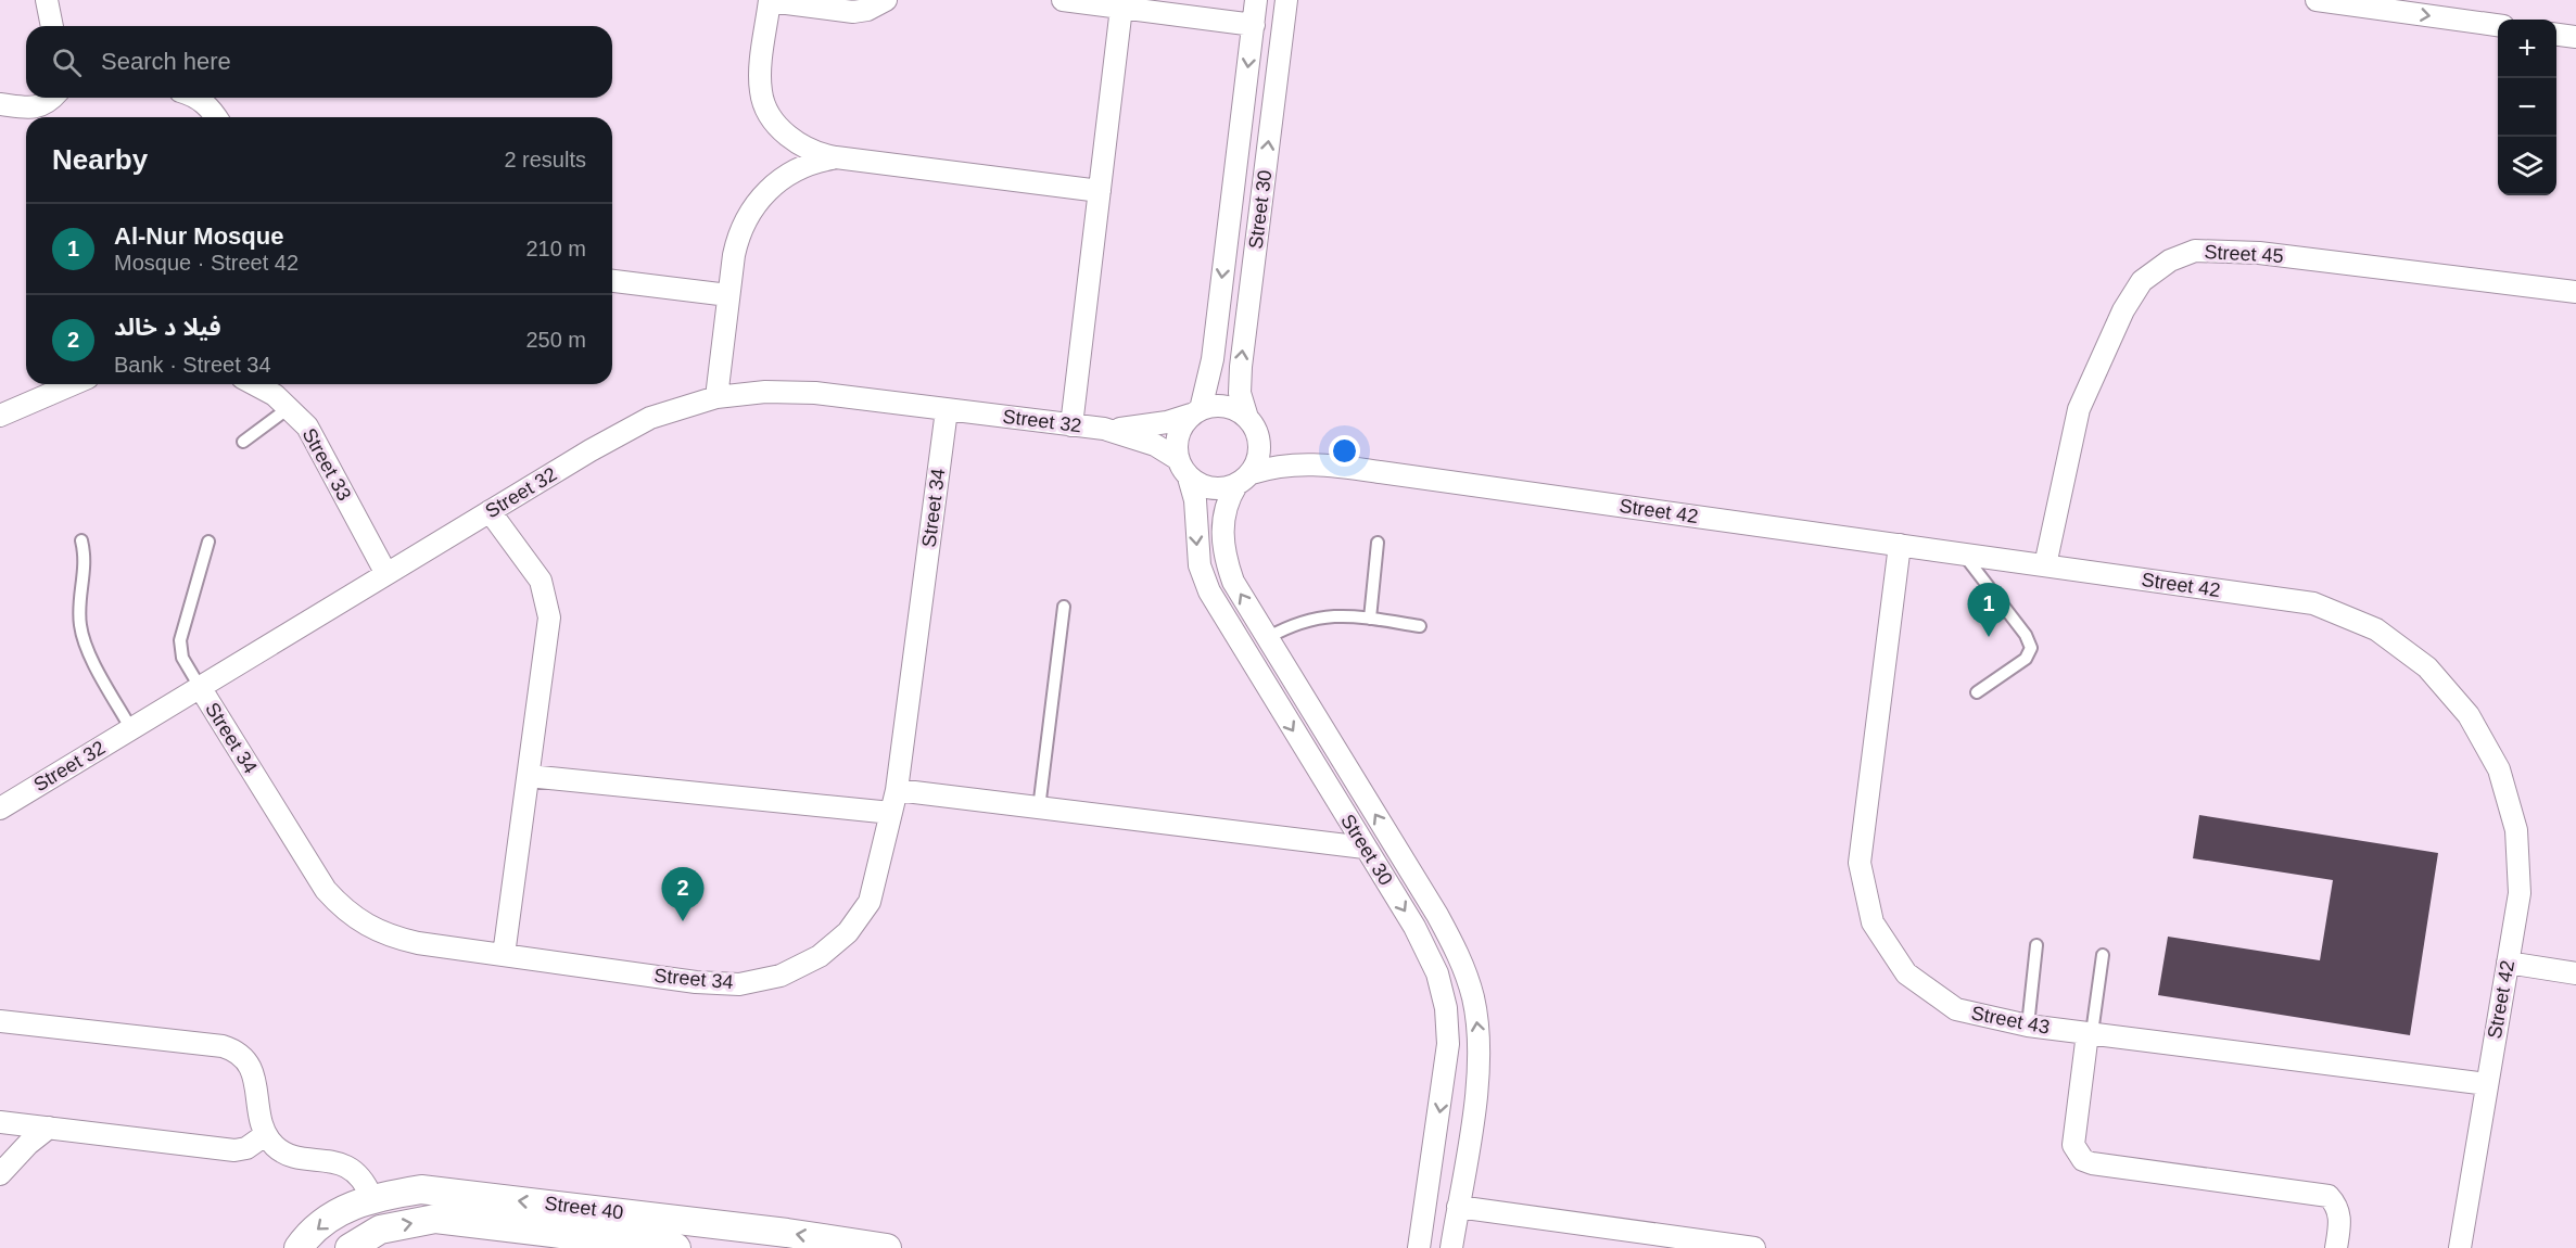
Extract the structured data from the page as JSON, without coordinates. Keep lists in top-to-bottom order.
{
  "streets": {
    "street": [
      "Street 30",
      "Street 45",
      "Street 32",
      "Street 33",
      "Street 34",
      "Street 42",
      "Street 43",
      "Street 40"
    ]
  },
  "crossings": [
    ["Street 30", "Street 32"],
    ["Street 30", "Street 42"],
    ["Street 45", "Street 42"],
    ["Street 32", "Street 33"],
    ["Street 32", "Street 34"],
    ["Street 32", "Street 42"],
    ["Street 42", "Street 43"]
  ],
  "page": {
    "map_buttons": ["+", "−"],
    "search": "Search here",
    "heading": ["Nearby", "2 results"],
    "list": [
      {
        "mark": "1",
        "name": "Al-Nur Mosque",
        "note": "Mosque · Street 42",
        "value": "210 m"
      },
      {
        "mark": "2",
        "name": "فيلا د خالد",
        "note": "Bank · Street 34",
        "value": "250 m"
      }
    ],
    "pins": ["1", "2"]
  }
}
